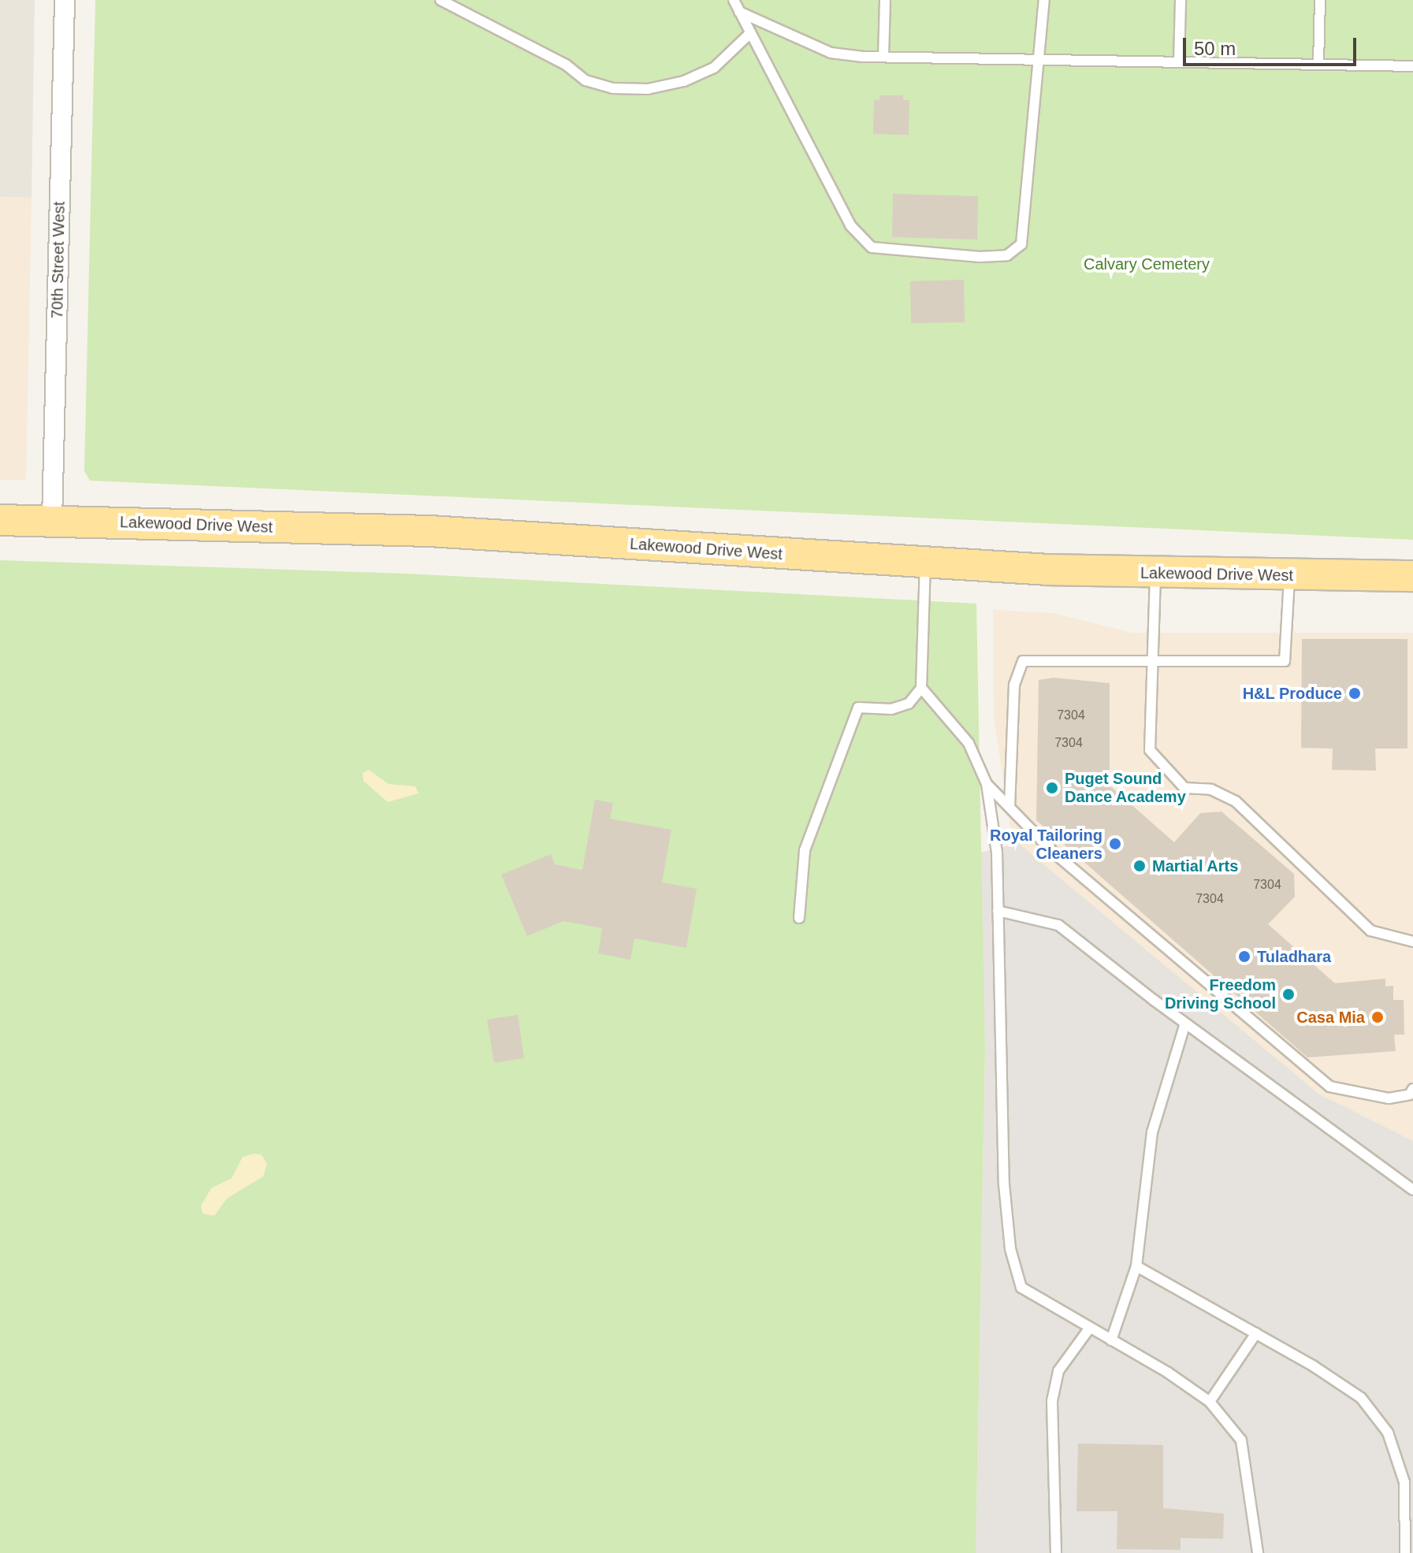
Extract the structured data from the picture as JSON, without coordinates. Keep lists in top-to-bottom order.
{
  "streets": {
    "main road": ["Lakewood Drive West"],
    "street": ["70th Street West"]
  },
  "crossings": [
    ["70th Street West", "Lakewood Drive West"]
  ],
  "parks": ["Calvary Cemetery"],
  "places": [
    "H&L Produce",
    "Puget Sound Dance Academy",
    "Royal Tailoring Cleaners",
    "Martial Arts",
    "Tuladhara",
    "Freedom Driving School",
    "Casa Mia"
  ],
  "house_numbers": [
    "7304",
    "7304",
    "7304",
    "7304"
  ],
  "scale_bar": "50 m"
}
